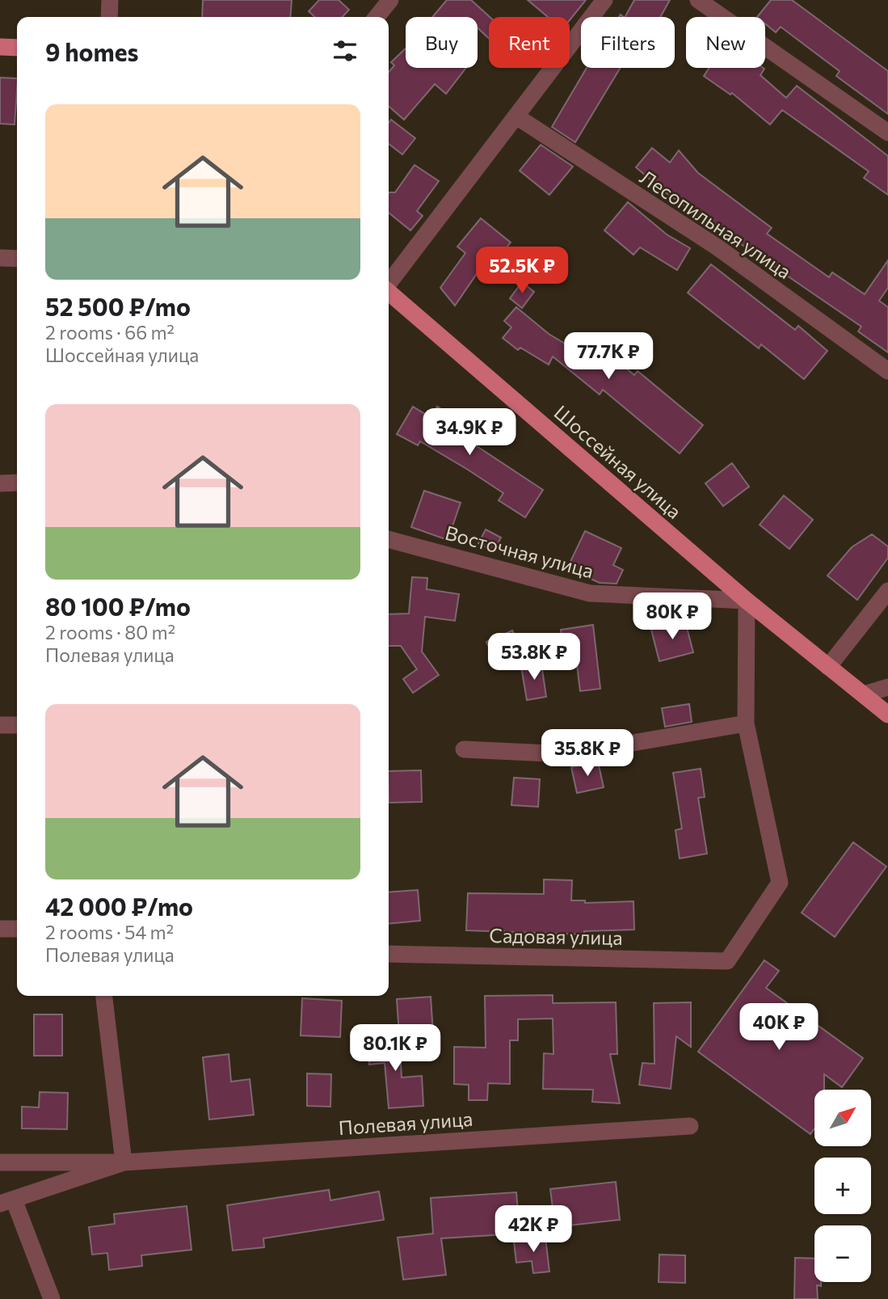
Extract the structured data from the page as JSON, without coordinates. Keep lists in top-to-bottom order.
{
  "streets": {
    "main road": ["Шоссейная улица"],
    "street": [
      "Лесопильная улица",
      "Восточная улица",
      "Садовая улица",
      "Полевая улица"
    ]
  },
  "crossings": [
    ["Шоссейная улица", "Восточная улица"]
  ],
  "north": "top right",
  "page": {
    "chip": [
      "Buy",
      "Rent",
      "Filters",
      "New"
    ],
    "heading": "9 homes",
    "list": [
      {
        "name": "52 500 ₽/mo",
        "note": "2 rooms · 66 m² · Шоссейная улица"
      },
      {
        "name": "80 100 ₽/mo",
        "note": "2 rooms · 80 m² · Полевая улица"
      },
      {
        "name": "42 000 ₽/mo",
        "note": "2 rooms · 54 m² · Полевая улица"
      }
    ],
    "price": [
      "52.5K ₽",
      "77.7K ₽",
      "34.9K ₽",
      "80K ₽",
      "53.8K ₽",
      "35.8K ₽",
      "40K ₽",
      "80.1K ₽",
      "42K ₽"
    ],
    "map_buttons": ["+", "−"]
  }
}
